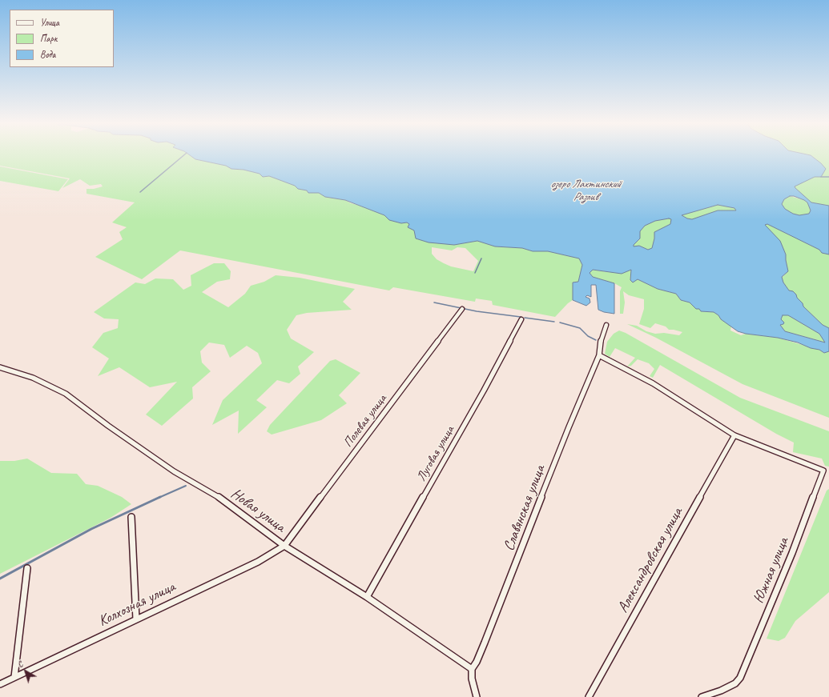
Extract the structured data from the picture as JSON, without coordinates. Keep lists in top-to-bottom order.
{
  "streets": {
    "street": [
      "Полевая улица",
      "Луговая улица",
      "Славянская улица",
      "Новая улица",
      "Александровская улица",
      "Южная улица",
      "Колхозная улица"
    ]
  },
  "crossings": [
    ["Полевая улица", "Новая улица"],
    ["Полевая улица", "Колхозная улица"],
    ["Луговая улица", "Новая улица"],
    ["Славянская улица", "Новая улица"],
    ["Новая улица", "Колхозная улица"],
    ["Александровская улица", "Южная улица"]
  ],
  "water": ["озеро Лахтинский Разлив"],
  "legend": ["Улица", "Парк", "Вода"],
  "north": "top left"
}
